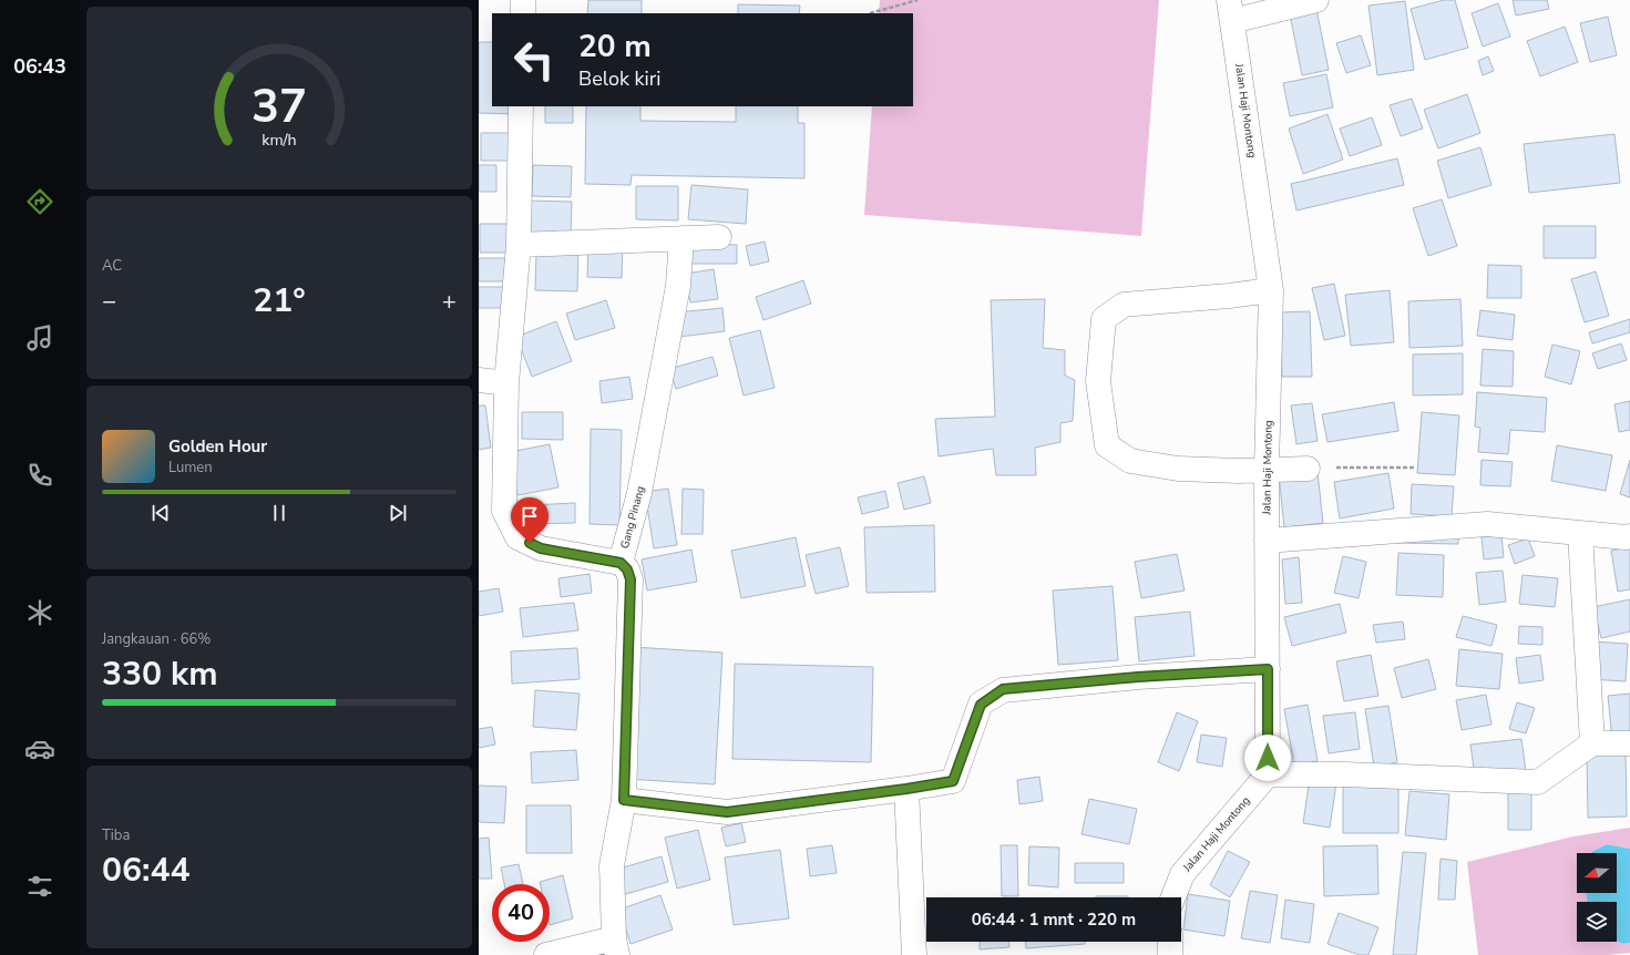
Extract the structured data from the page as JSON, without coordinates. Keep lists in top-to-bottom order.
{
  "streets": {
    "street": ["Jalan Haji Montong", "Gang Pinang"]
  },
  "north": "left",
  "page": {
    "tabs": "06:43",
    "turn": ["20 m", "Belok kiri"],
    "tile": [
      "AC",
      ["Jangkauan · 66%", "330 km"],
      ["Tiba", "06:44"]
    ],
    "heat": ["−", "21°", "+"],
    "song": ["Golden Hour", "Lumen"],
    "limit": "40",
    "trip": "06:44 · 1 mnt · 220 m",
    "gauge": ["37", "km/h"]
  }
}
